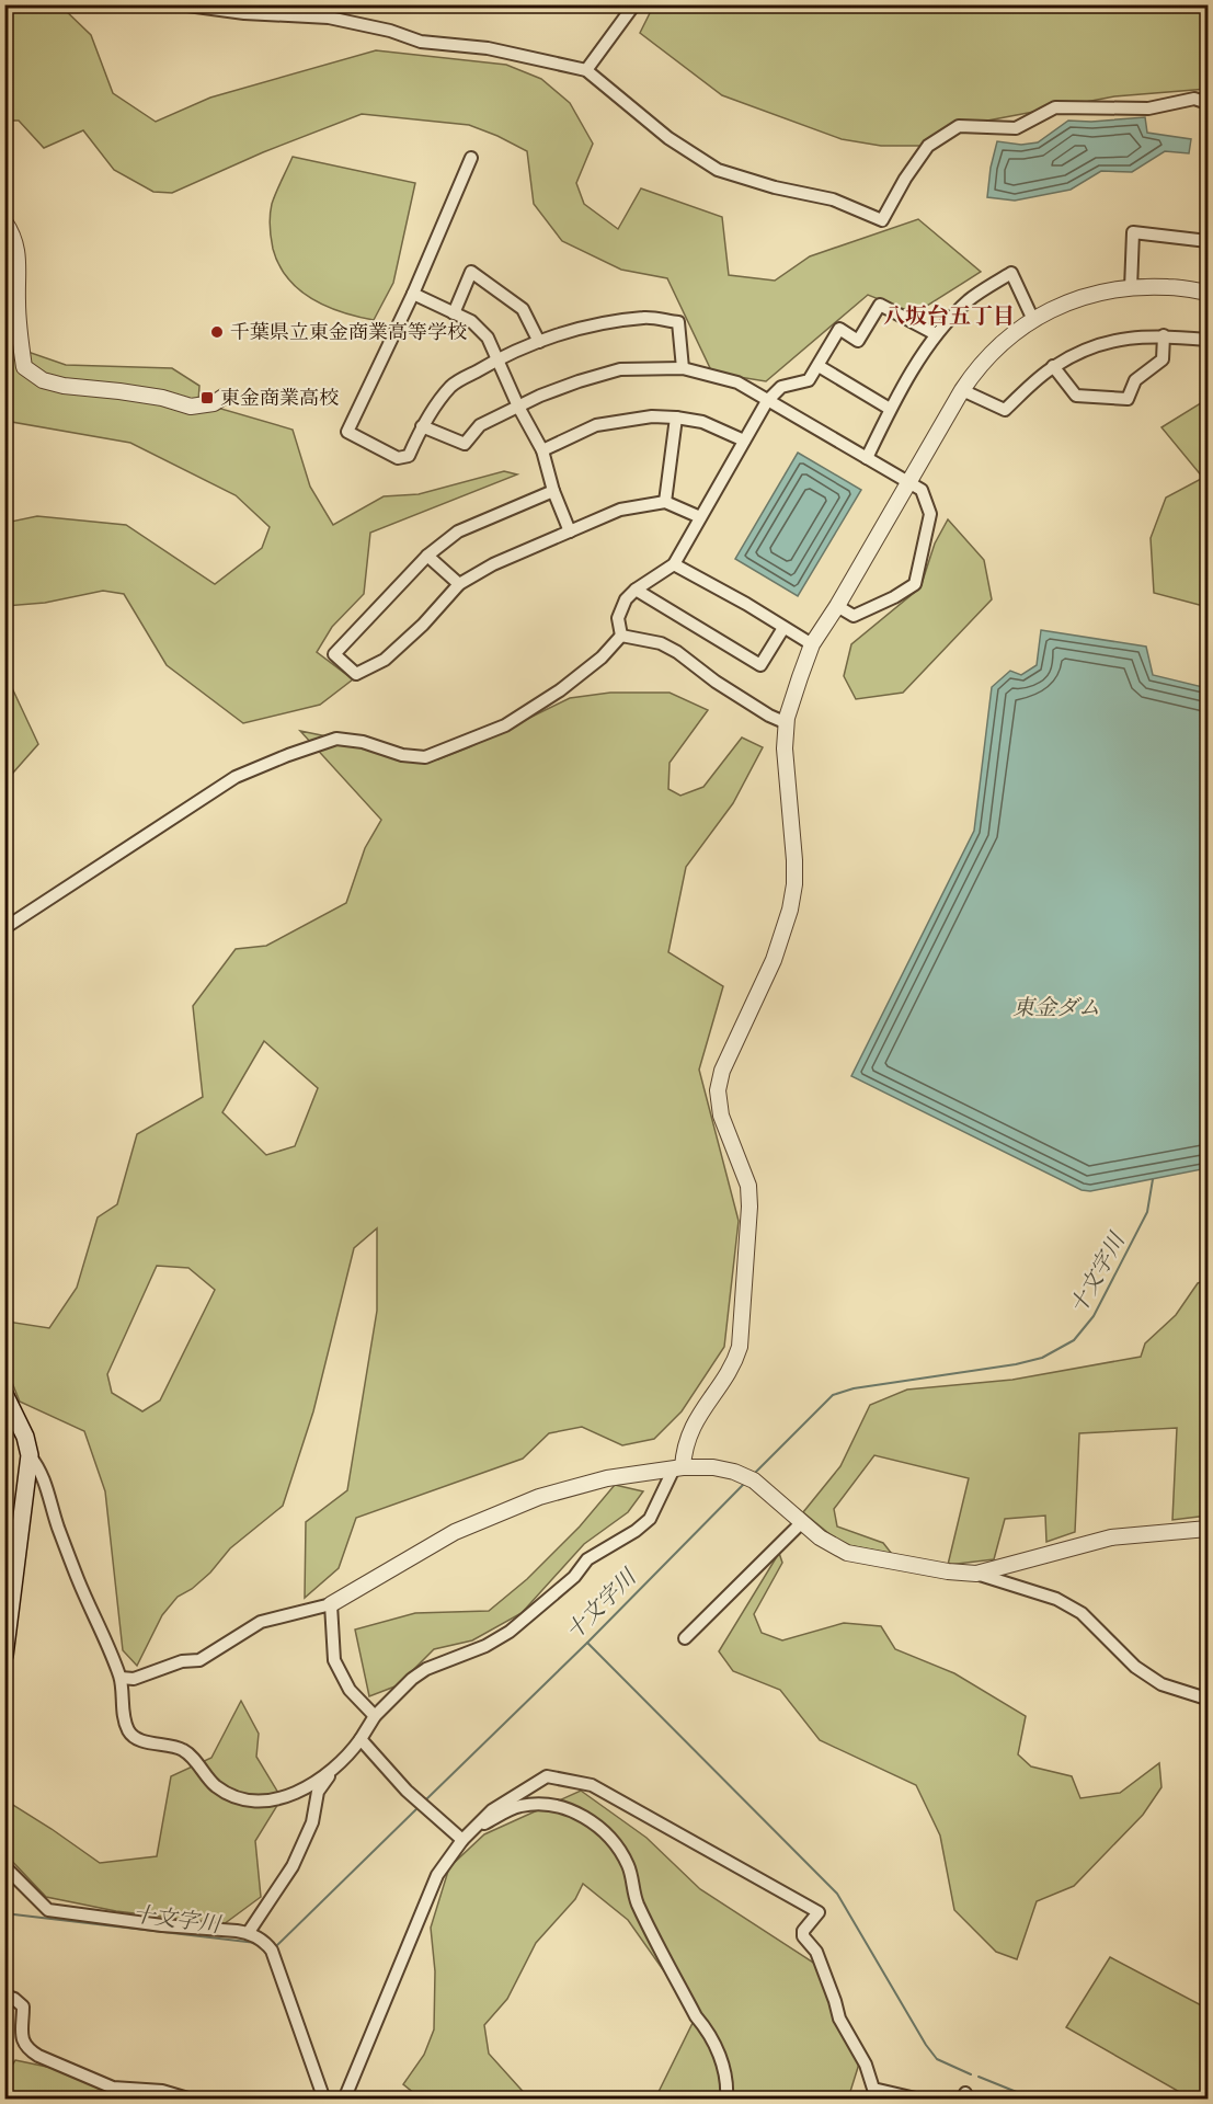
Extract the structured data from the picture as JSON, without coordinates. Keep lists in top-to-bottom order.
{
  "districts": ["八坂台五丁目"],
  "water": ["東金ダム", "十文字川"],
  "places": {
    "other": ["千葉県立東金商業高等学校"],
    "transit": ["東金商業高校"]
  }
}
